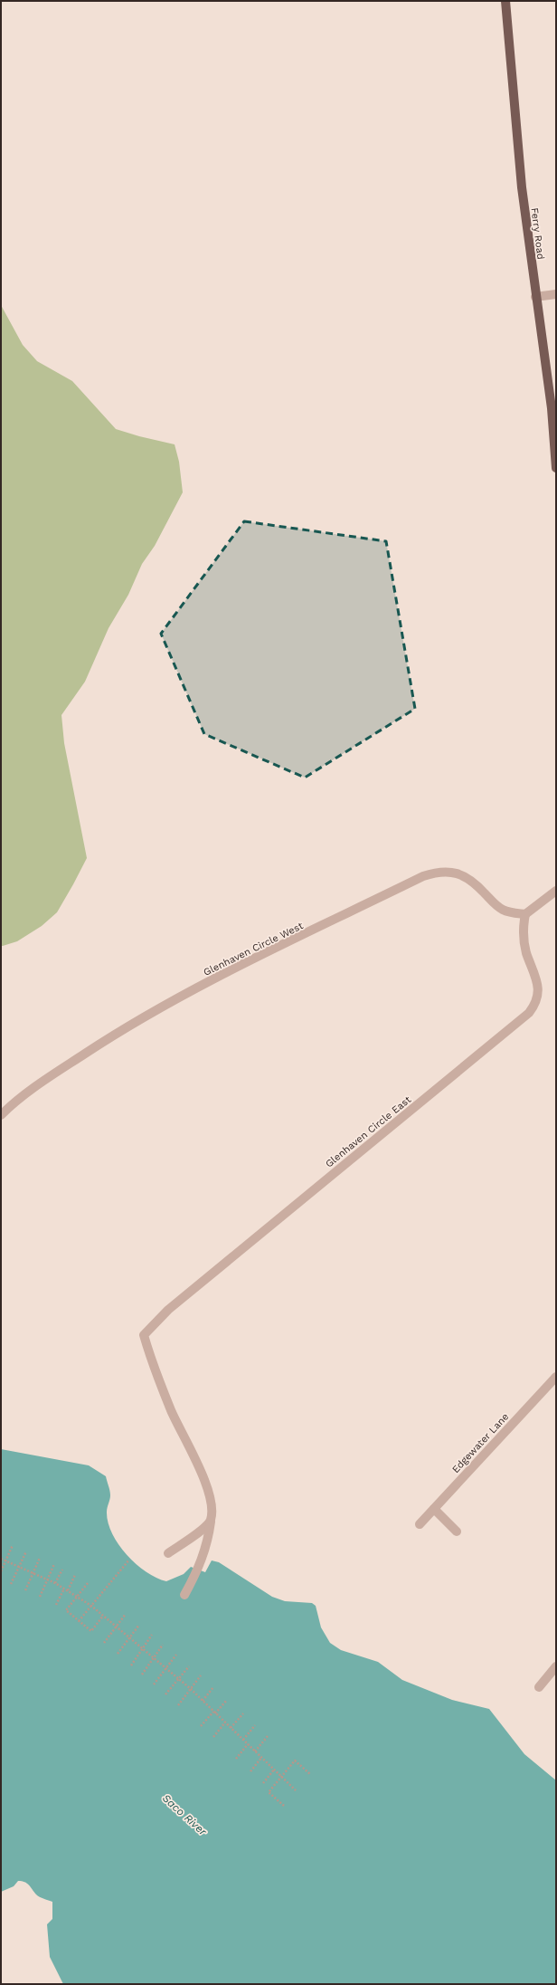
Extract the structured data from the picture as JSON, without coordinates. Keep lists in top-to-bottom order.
{
  "streets": {
    "main road": ["Ferry Road"],
    "street": ["Glenhaven Circle West", "Glenhaven Circle East", "Edgewater Lane"]
  },
  "crossings": [
    ["Glenhaven Circle West", "Glenhaven Circle East"]
  ],
  "water": ["Saco River"]
}
